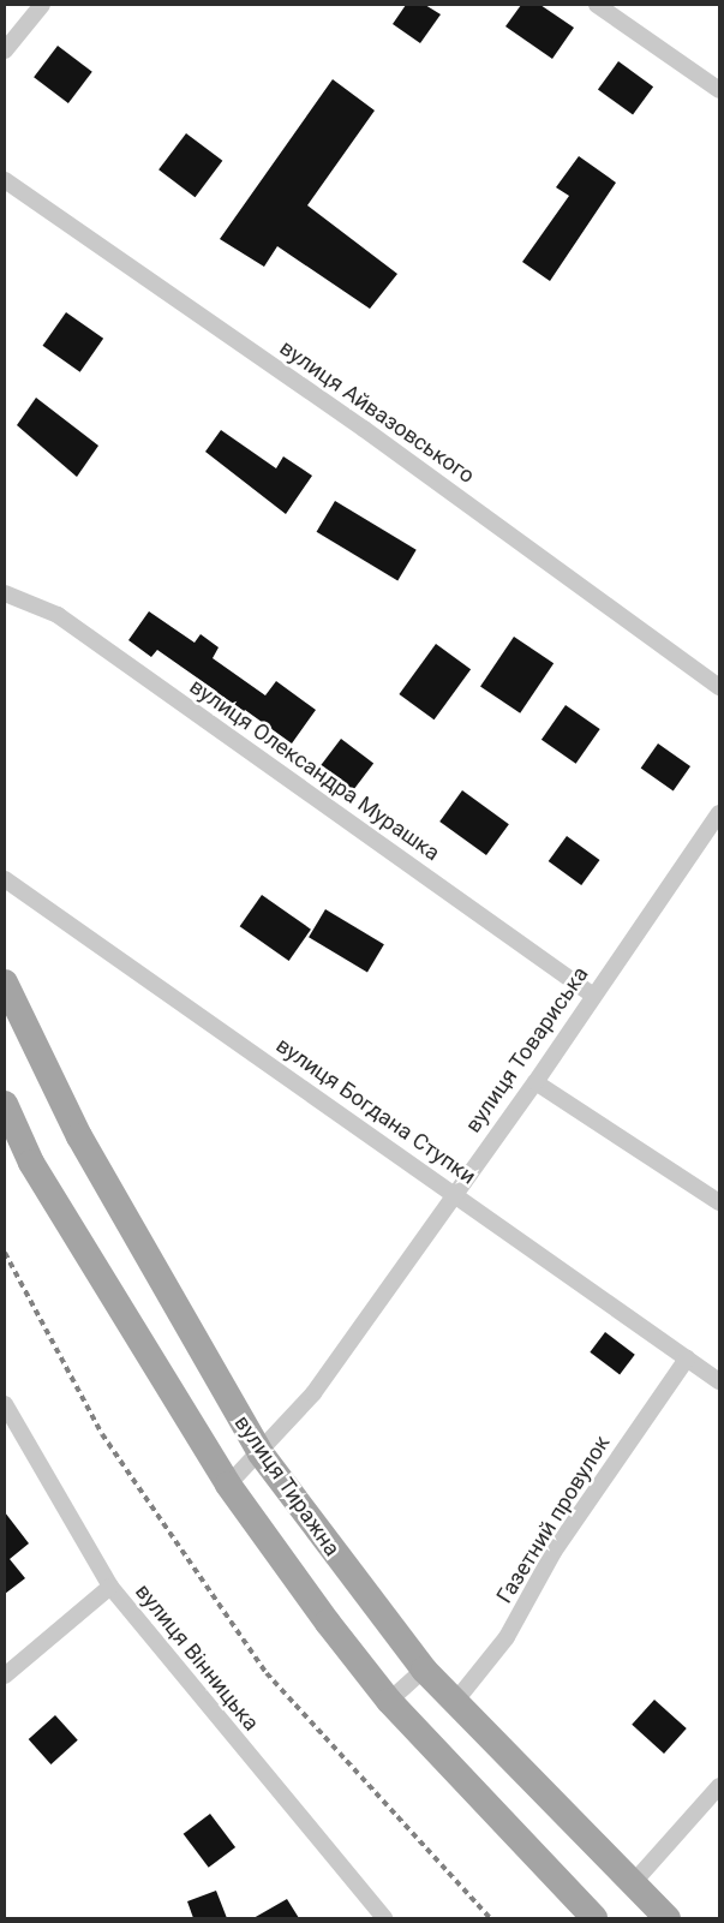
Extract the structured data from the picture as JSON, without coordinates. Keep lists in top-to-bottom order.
{
  "streets": {
    "main road": ["вулиця Тиражна"],
    "street": [
      "вулиця Айвазовського",
      "вулиця Олександра Мурашка",
      "вулиця Товариська",
      "вулиця Богдана Ступки",
      "Газетний провулок",
      "вулиця Вінницька"
    ]
  },
  "crossings": [
    ["вулиця Олександра Мурашка", "вулиця Товариська"],
    ["вулиця Товариська", "вулиця Богдана Ступки"],
    ["вулиця Товариська", "вулиця Тиражна"],
    ["вулиця Богдана Ступки", "Газетний провулок"],
    ["вулиця Тиражна", "Газетний провулок"]
  ]
}
